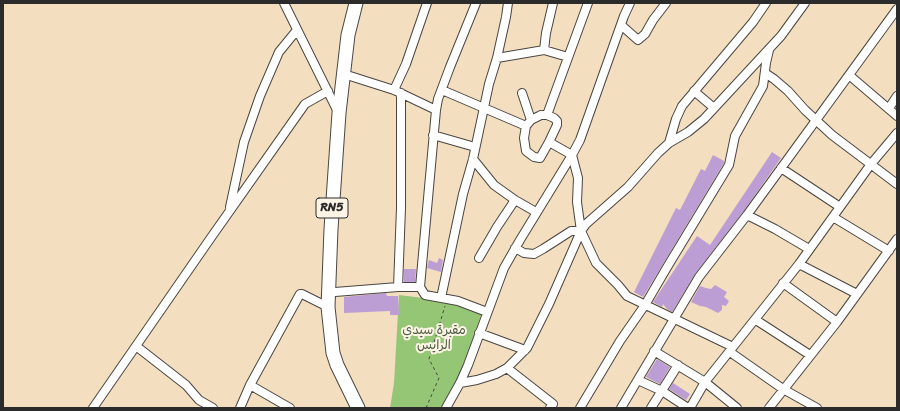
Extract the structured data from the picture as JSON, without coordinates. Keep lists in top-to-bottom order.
{
  "streets": {
    "main road": ["RN5"]
  },
  "parks": ["مقبرة سيدي الرايس"]
}
